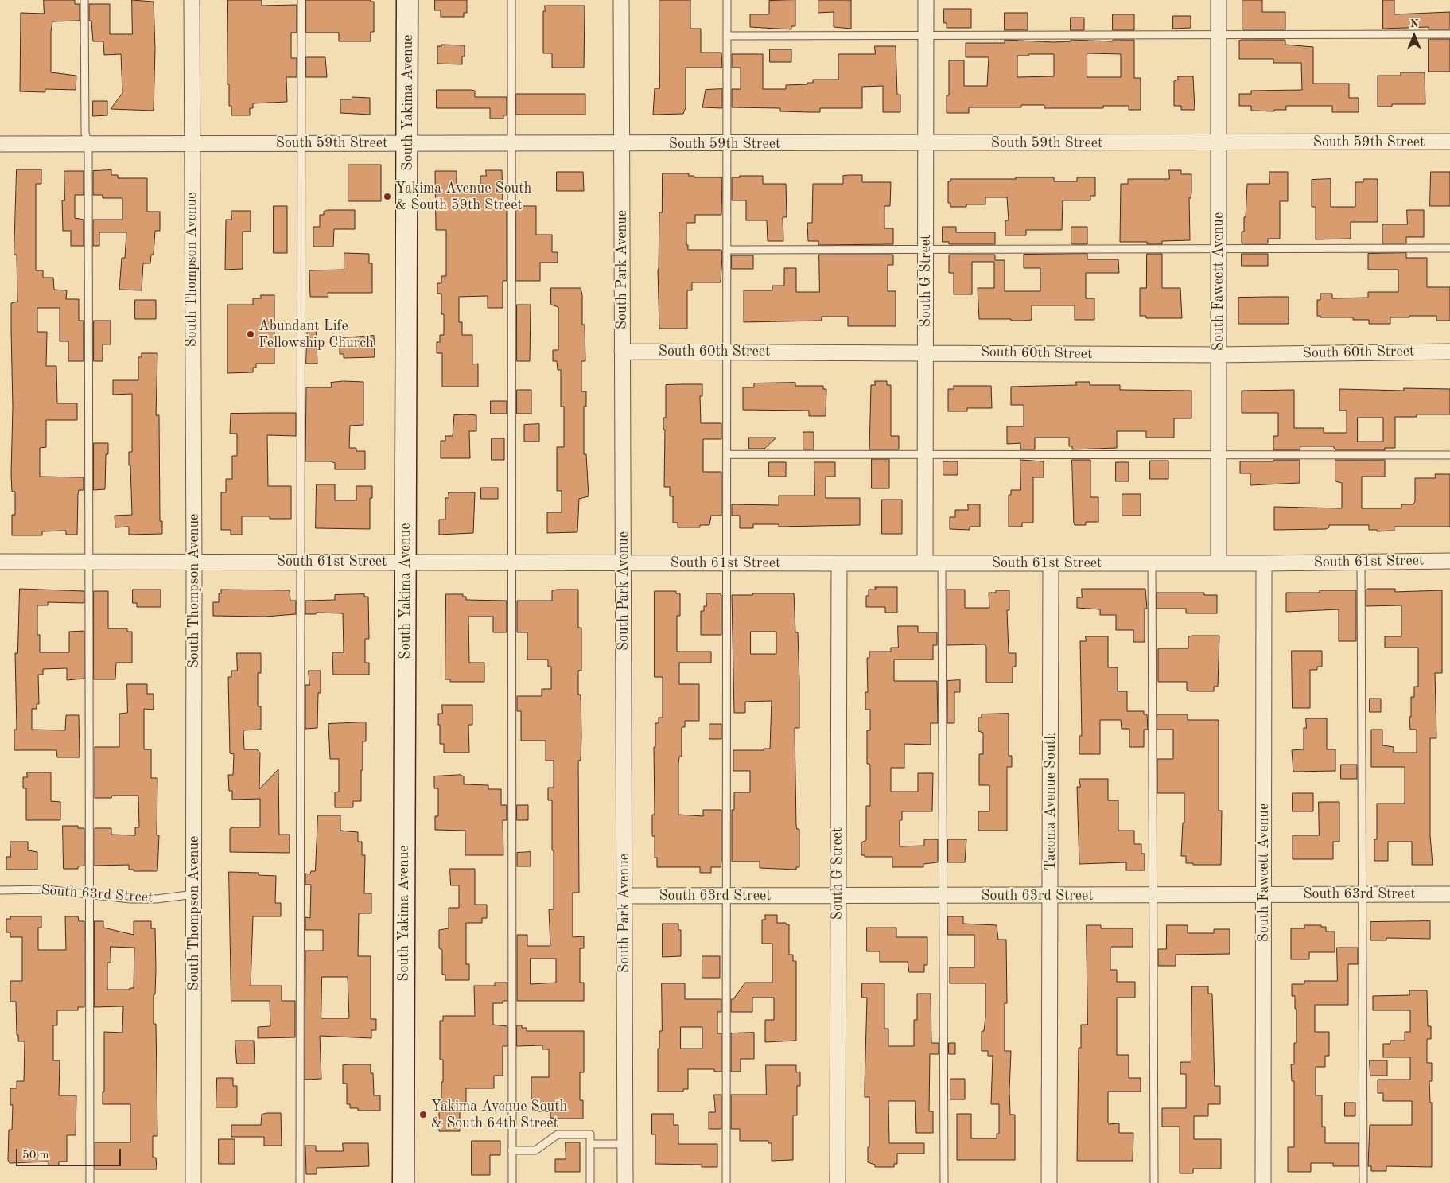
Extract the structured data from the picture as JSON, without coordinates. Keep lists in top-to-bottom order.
{
  "streets": {
    "main road": ["South Yakima Avenue"],
    "street": [
      "South 59th Street",
      "South Thompson Avenue",
      "South Park Avenue",
      "South G Street",
      "South Fawcett Avenue",
      "South 60th Street",
      "South 61st Street",
      "Tacoma Avenue South",
      "South 63rd Street"
    ]
  },
  "crossings": [
    ["South Yakima Avenue", "South 59th Street"],
    ["South Yakima Avenue", "South 61st Street"],
    ["South 59th Street", "South Thompson Avenue"],
    ["South 59th Street", "South Park Avenue"],
    ["South 59th Street", "South G Street"],
    ["South 59th Street", "South Fawcett Avenue"],
    ["South Thompson Avenue", "South 61st Street"],
    ["South Thompson Avenue", "South 63rd Street"],
    ["South Park Avenue", "South 60th Street"],
    ["South Park Avenue", "South 61st Street"],
    ["South Park Avenue", "South 63rd Street"],
    ["South G Street", "South 60th Street"],
    ["South G Street", "South 61st Street"],
    ["South G Street", "South 63rd Street"],
    ["South Fawcett Avenue", "South 60th Street"],
    ["South Fawcett Avenue", "South 61st Street"],
    ["South Fawcett Avenue", "South 63rd Street"],
    ["South 61st Street", "Tacoma Avenue South"],
    ["Tacoma Avenue South", "South 63rd Street"]
  ],
  "places": ["Yakima Avenue South & South 59th Street", "Abundant Life Fellowship Church", "Yakima Avenue South & South 64th Street"],
  "scale_bar": "50 m",
  "north": "top"
}
